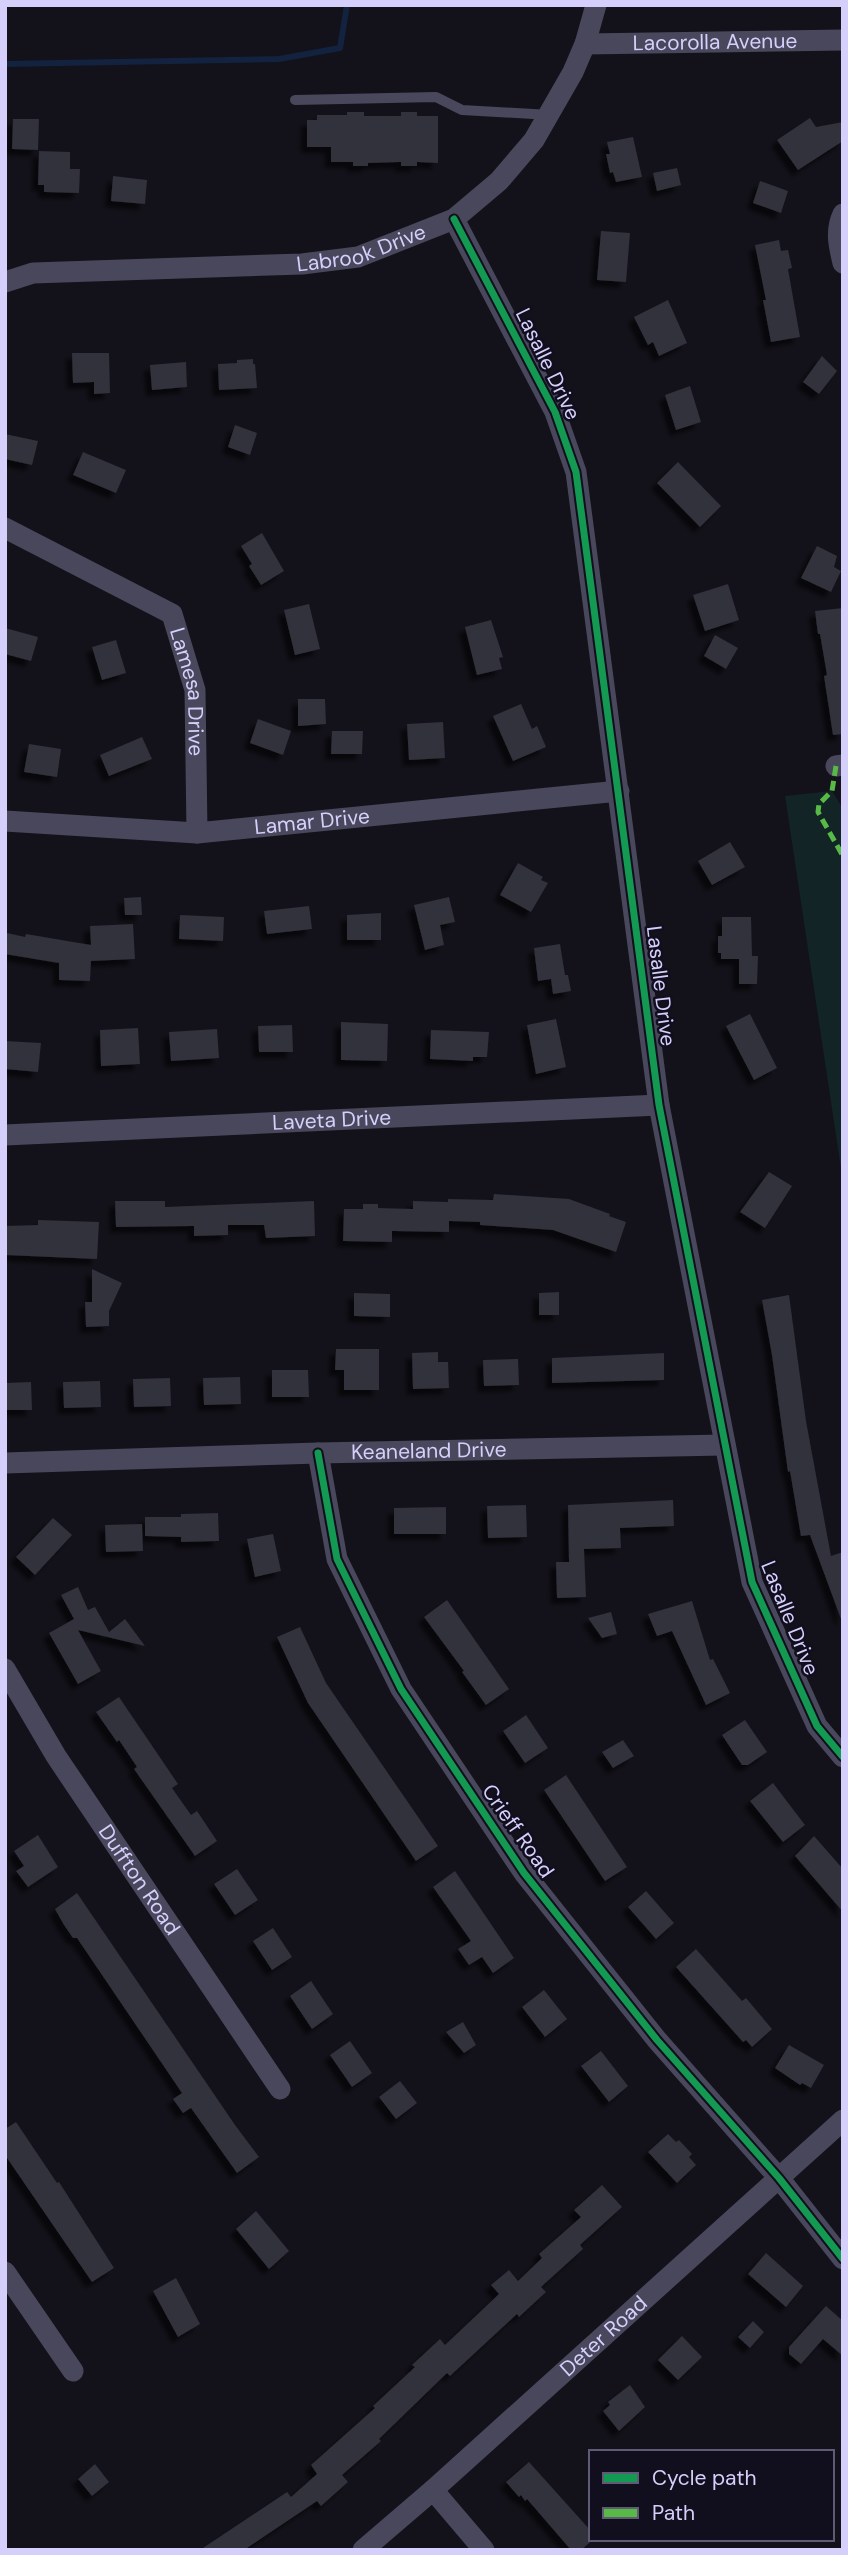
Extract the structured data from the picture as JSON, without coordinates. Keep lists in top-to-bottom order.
{
  "streets": {
    "street": [
      "Lacorolla Avenue",
      "Labrook Drive",
      "Lasalle Drive",
      "Lamesa Drive",
      "Lamar Drive",
      "Laveta Drive",
      "Keaneland Drive",
      "Crieff Road",
      "Duffton Road",
      "Deter Road"
    ]
  },
  "crossings": [
    ["Lacorolla Avenue", "Labrook Drive"],
    ["Labrook Drive", "Lasalle Drive"],
    ["Lasalle Drive", "Lamar Drive"],
    ["Lasalle Drive", "Laveta Drive"],
    ["Lasalle Drive", "Keaneland Drive"],
    ["Lamesa Drive", "Lamar Drive"],
    ["Keaneland Drive", "Crieff Road"],
    ["Crieff Road", "Deter Road"]
  ],
  "legend": ["Cycle path", "Path"]
}
